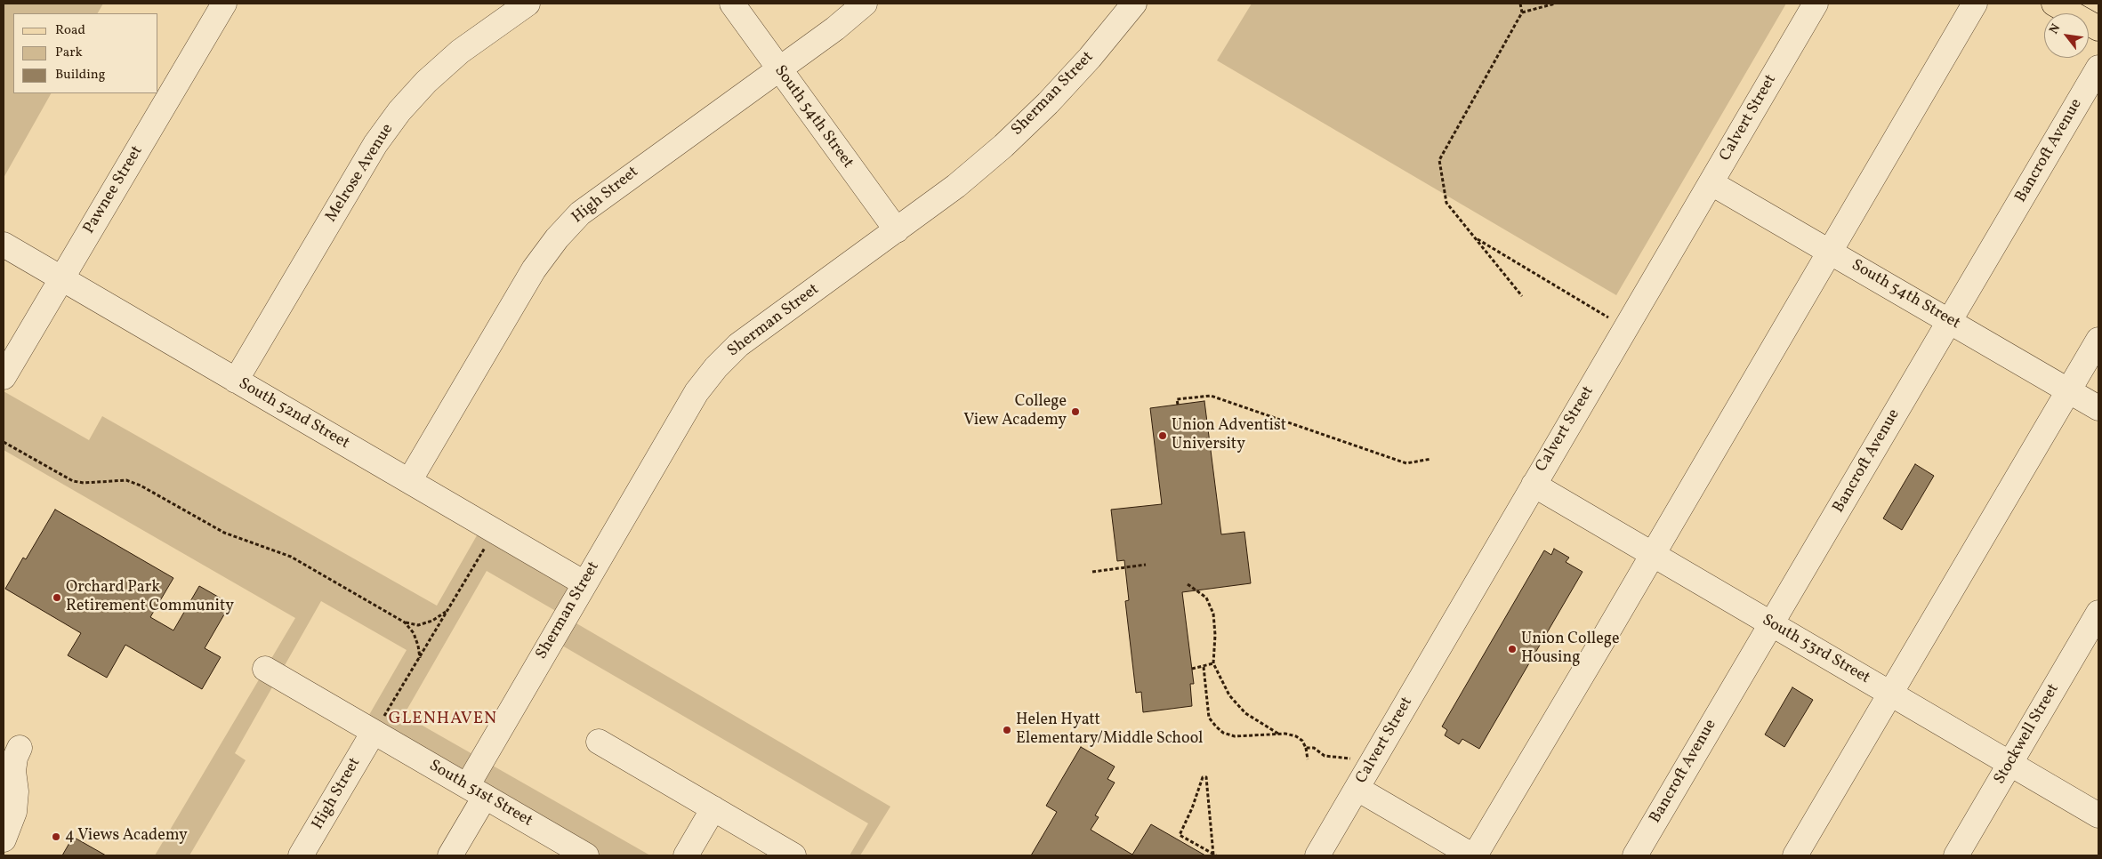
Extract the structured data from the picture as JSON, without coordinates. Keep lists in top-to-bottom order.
{
  "streets": {
    "street": [
      "Sherman Street",
      "South 54th Street",
      "Calvert Street",
      "Bancroft Avenue",
      "Melrose Avenue",
      "Pawnee Street",
      "High Street",
      "South 52nd Street",
      "South 53rd Street",
      "Stockwell Street",
      "South 51st Street"
    ]
  },
  "crossings": [
    ["Sherman Street", "South 54th Street"],
    ["Sherman Street", "South 52nd Street"],
    ["Sherman Street", "South 51st Street"],
    ["South 54th Street", "Calvert Street"],
    ["South 54th Street", "Bancroft Avenue"],
    ["South 54th Street", "High Street"],
    ["Calvert Street", "South 53rd Street"],
    ["Bancroft Avenue", "South 53rd Street"],
    ["Melrose Avenue", "South 52nd Street"],
    ["Pawnee Street", "South 52nd Street"],
    ["High Street", "South 52nd Street"],
    ["High Street", "South 51st Street"],
    ["South 53rd Street", "Stockwell Street"]
  ],
  "districts": ["GLENHAVEN"],
  "places": [
    "College View Academy",
    "Union Adventist University",
    "Orchard Park Retirement Community",
    "Union College Housing",
    "Helen Hyatt Elementary/Middle School",
    "4 Views Academy"
  ],
  "legend": ["Road", "Park", "Building"],
  "north": "top left"
}
